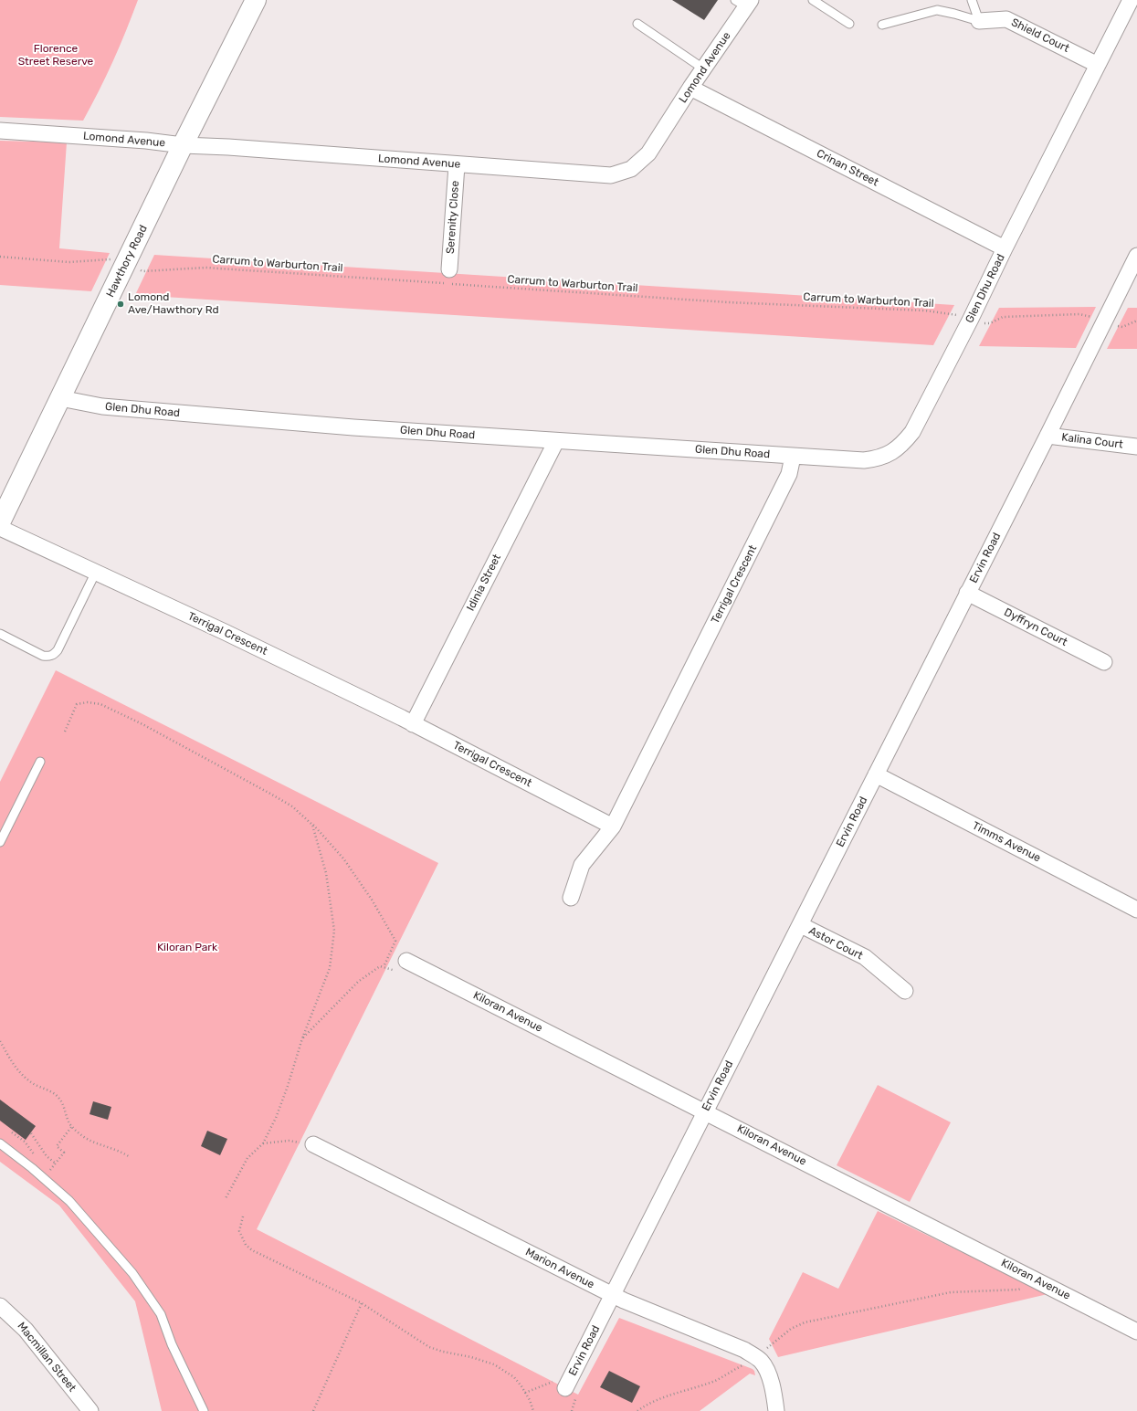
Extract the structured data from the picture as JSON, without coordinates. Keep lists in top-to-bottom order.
{
  "streets": {
    "main road": ["Hawthory Road"],
    "street": [
      "Shield Court",
      "Lomond Avenue",
      "Crinan Street",
      "Serenity Close",
      "Glen Dhu Road",
      "Kalina Court",
      "Ervin Road",
      "Idinia Street",
      "Terrigal Crescent",
      "Dyffryn Court",
      "Timms Avenue",
      "Astor Court",
      "Kiloran Avenue",
      "Marion Avenue",
      "Macmillan Street"
    ],
    "path": ["Carrum to Warburton Trail"]
  },
  "crossings": [
    ["Shield Court", "Glen Dhu Road"],
    ["Lomond Avenue", "Crinan Street"],
    ["Lomond Avenue", "Serenity Close"],
    ["Lomond Avenue", "Hawthory Road"],
    ["Crinan Street", "Glen Dhu Road"],
    ["Serenity Close", "Carrum to Warburton Trail"],
    ["Hawthory Road", "Glen Dhu Road"],
    ["Carrum to Warburton Trail", "Glen Dhu Road"],
    ["Glen Dhu Road", "Idinia Street"],
    ["Glen Dhu Road", "Terrigal Crescent"],
    ["Kalina Court", "Ervin Road"],
    ["Ervin Road", "Dyffryn Court"],
    ["Ervin Road", "Timms Avenue"],
    ["Ervin Road", "Astor Court"],
    ["Ervin Road", "Kiloran Avenue"],
    ["Ervin Road", "Marion Avenue"],
    ["Idinia Street", "Terrigal Crescent"]
  ],
  "parks": ["Florence Street Reserve", "Kiloran Park"],
  "places": ["Lomond Ave/Hawthory Rd"]
}
